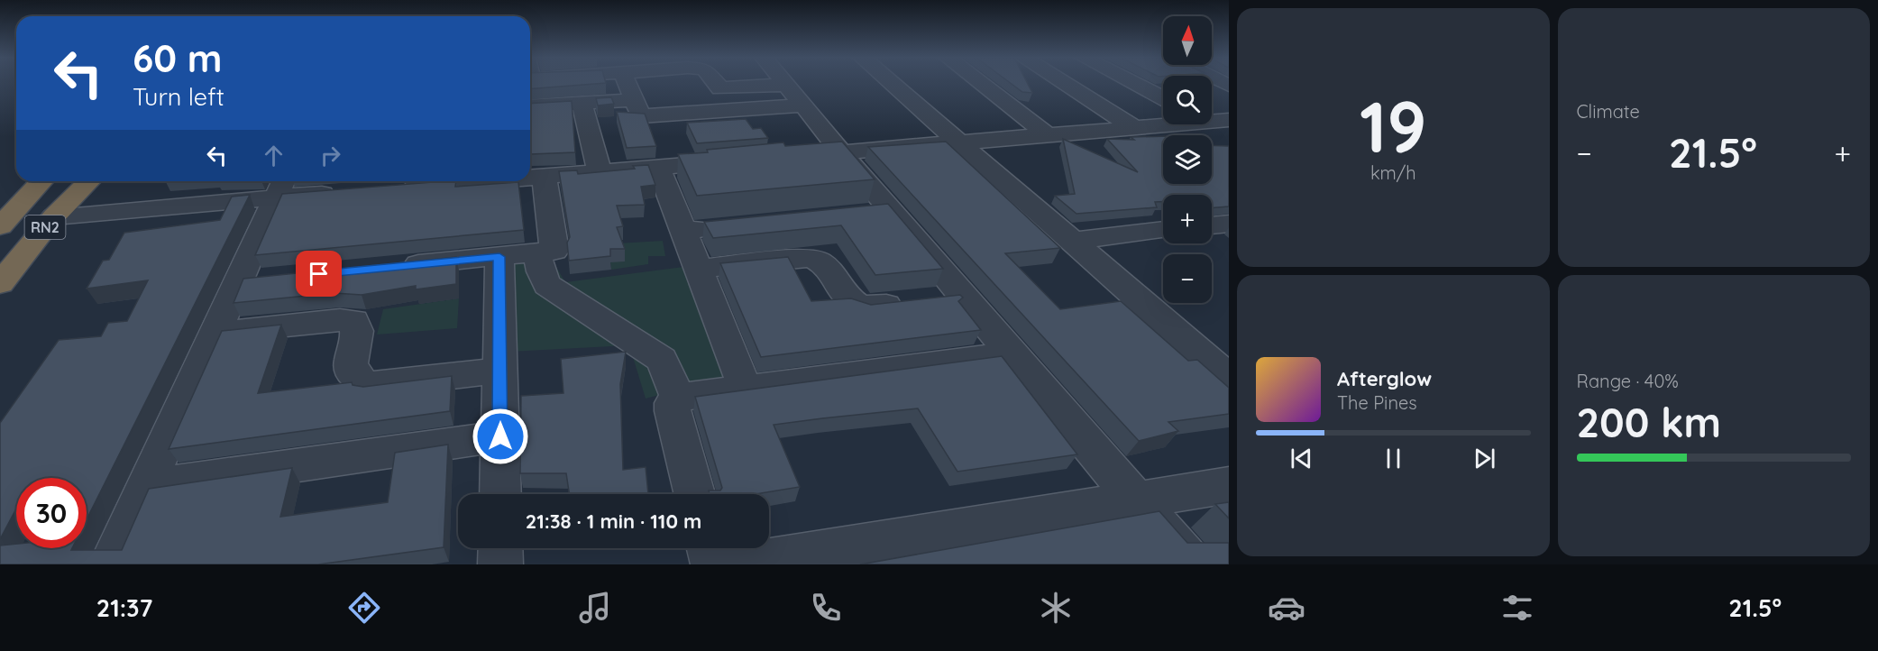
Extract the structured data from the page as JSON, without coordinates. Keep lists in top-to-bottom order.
{
  "streets": {
    "highway": ["RN2"]
  },
  "north": "top",
  "page": {
    "tile": [
      ["19", "km/h"],
      "Climate",
      ["Range · 40%", "200 km"]
    ],
    "map_buttons": ["+", "−"],
    "turn": ["60 m", "Turn left"],
    "heat": ["−", "21.5°", "+"],
    "song": ["Afterglow", "The Pines"],
    "limit": "30",
    "trip": "21:38 · 1 min · 110 m",
    "tabs": ["21:37", "21.5°"]
  }
}
